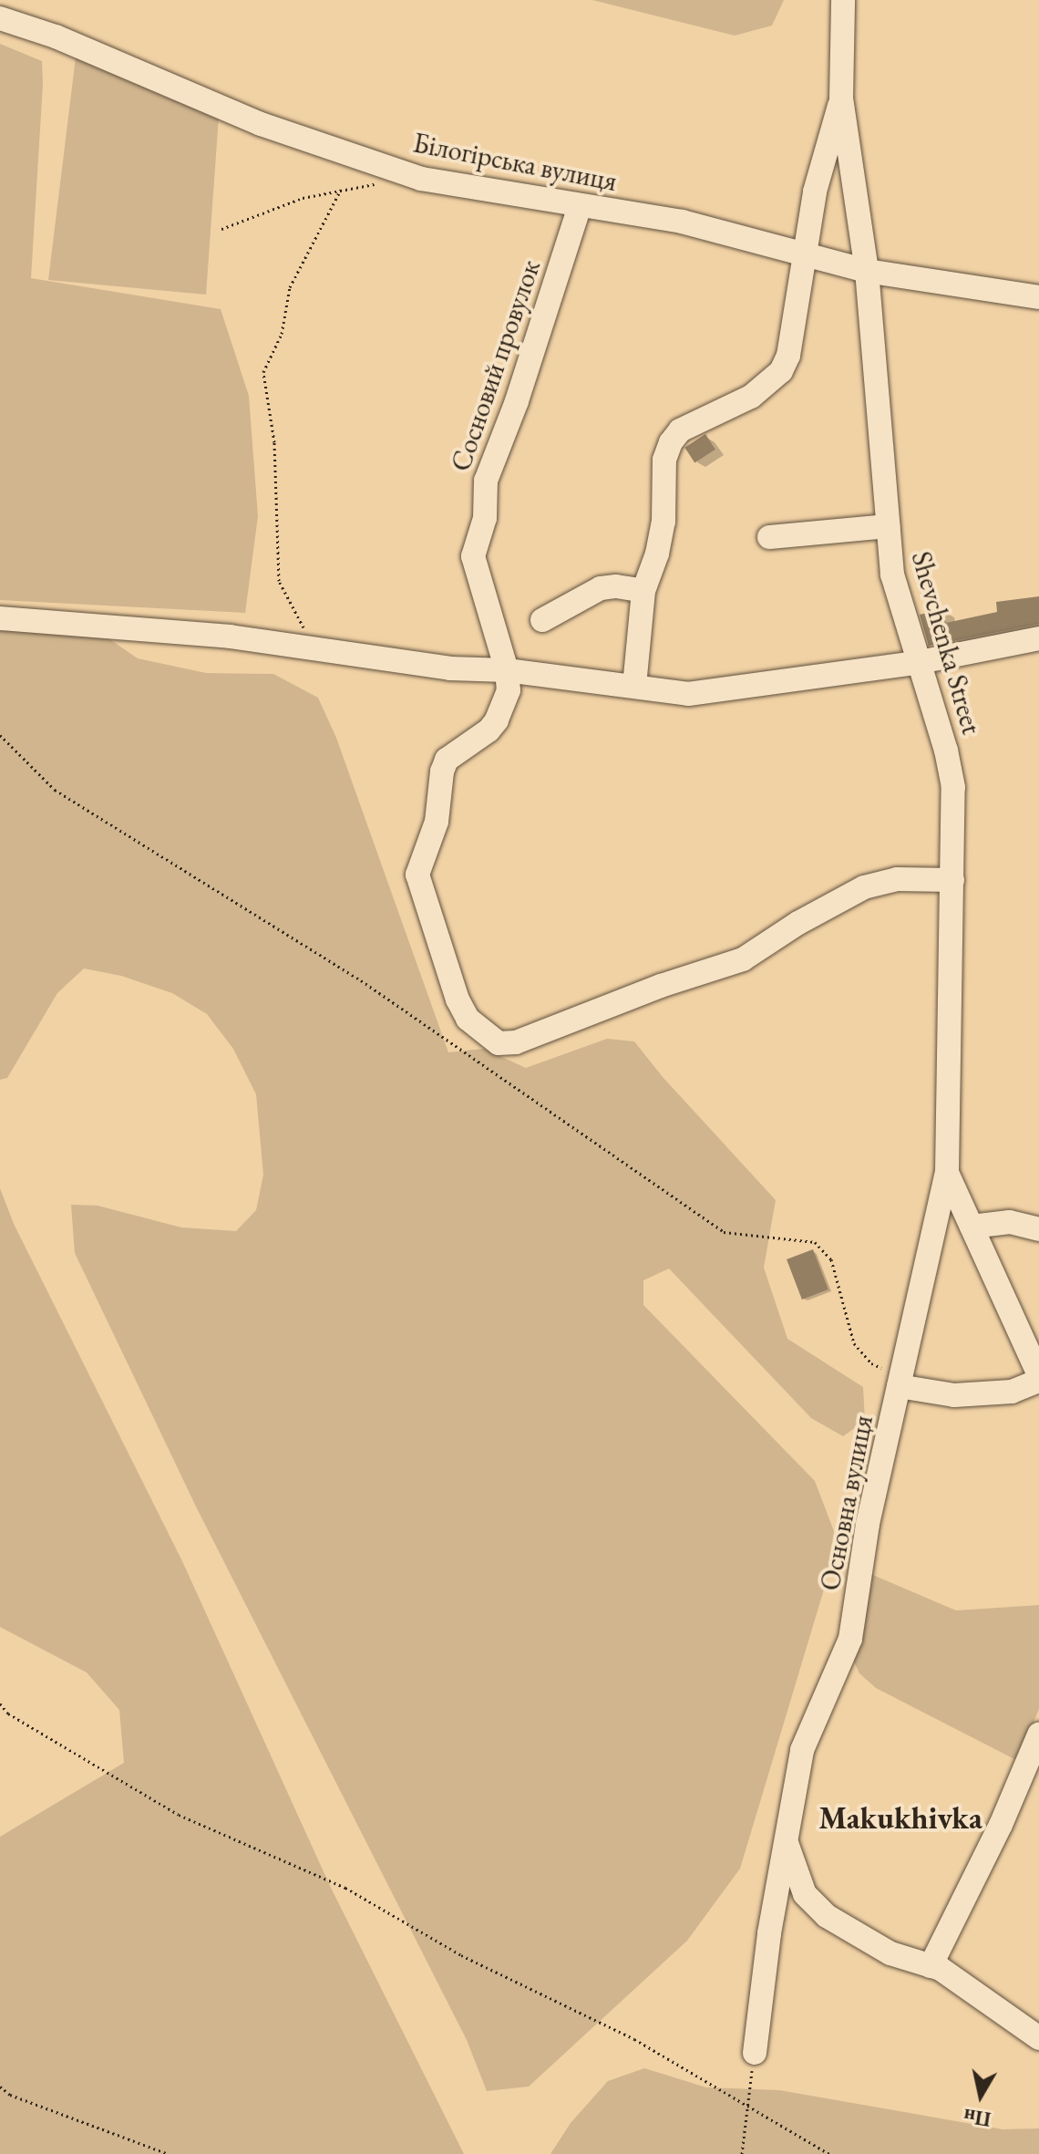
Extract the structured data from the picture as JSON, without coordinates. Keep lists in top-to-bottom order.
{
  "streets": {
    "street": [
      "Білогірська вулиця",
      "Сосновий провулок",
      "Shevchenka Street",
      "Основна вулиця"
    ]
  },
  "crossings": [
    ["Білогірська вулиця", "Сосновий провулок"],
    ["Білогірська вулиця", "Shevchenka Street"],
    ["Shevchenka Street", "Основна вулиця"]
  ],
  "districts": ["Makukhivka"],
  "north": "bottom"
}
